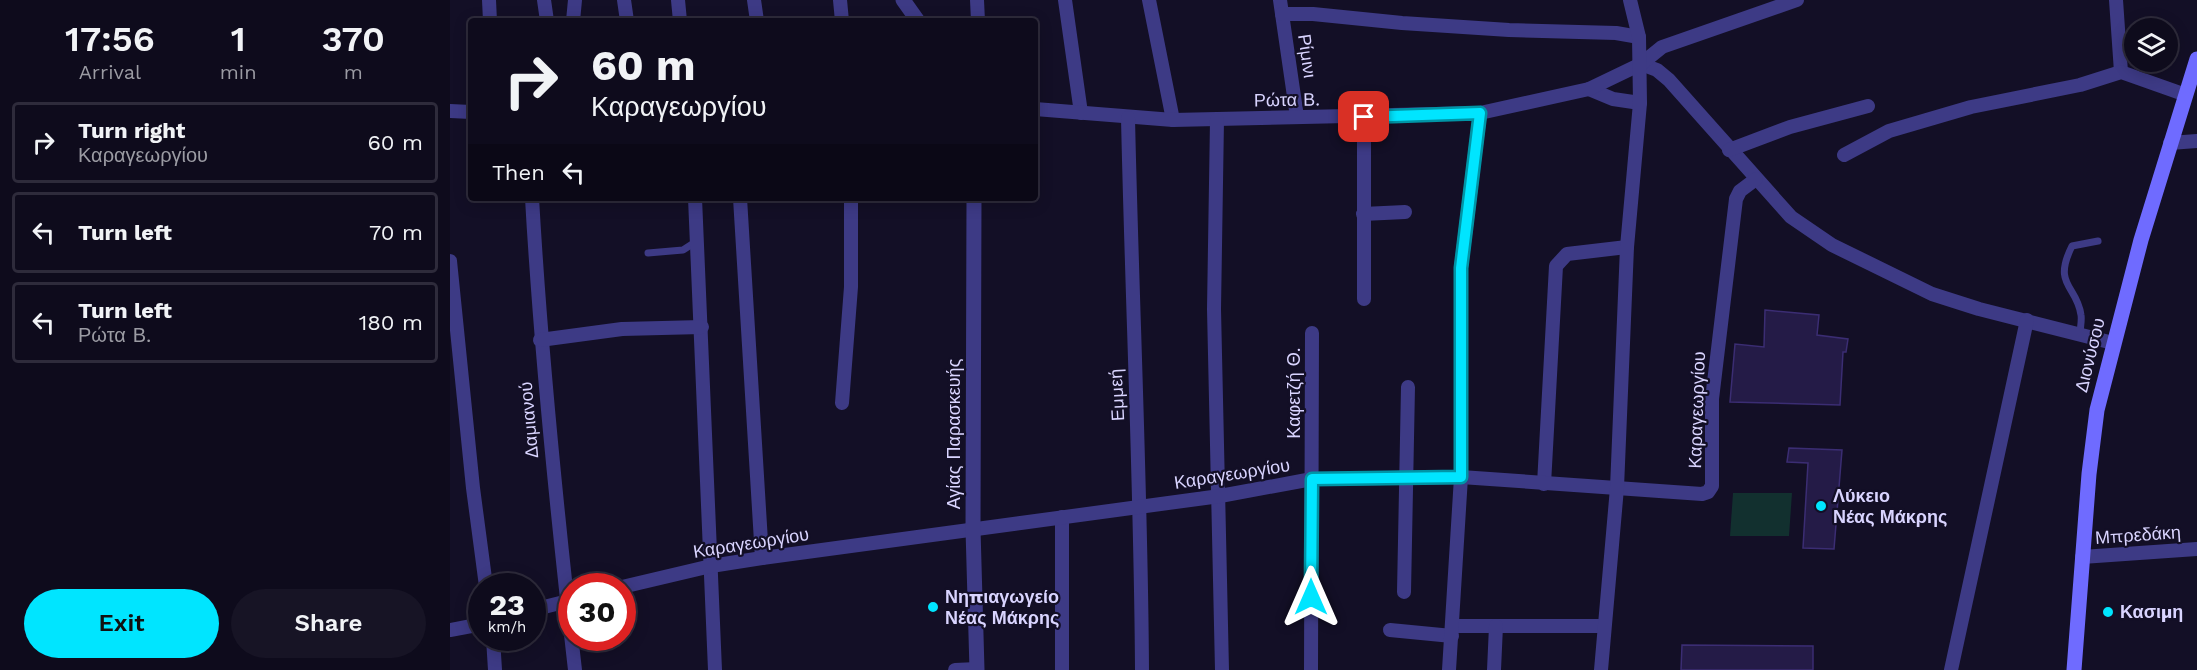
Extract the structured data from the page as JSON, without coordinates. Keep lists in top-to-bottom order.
{
  "streets": {
    "main road": ["Διονύσου"],
    "street": [
      "Ρίμινι",
      "Ρώτα Β.",
      "Καφετζή Θ.",
      "Εμμεή",
      "Καραγεωργίου",
      "Δαμιανού",
      "Αγίας Παρασκευής",
      "Μπρεδάκη"
    ]
  },
  "crossings": [
    ["Ρίμινι", "Ρώτα Β."],
    ["Ρώτα Β.", "Εμμεή"],
    ["Διονύσου", "Μπρεδάκη"],
    ["Καφετζή Θ.", "Καραγεωργίου"],
    ["Εμμεή", "Καραγεωργίου"],
    ["Καραγεωργίου", "Αγίας Παρασκευής"]
  ],
  "places": ["Λύκειο Νέας Μάκρης", "Νηπιαγωγείο Νέας Μάκρης", "Κασιμη"],
  "page": {
    "eta": [
      "17:56",
      "Arrival",
      "1",
      "min",
      "370",
      "m"
    ],
    "turn": ["60 m", "Καραγεωργίου"],
    "list": [
      {
        "name": "Turn right",
        "note": "Καραγεωργίου",
        "value": "60 m"
      },
      {
        "name": "Turn left",
        "value": "70 m"
      },
      {
        "name": "Turn left",
        "note": "Ρώτα Β.",
        "value": "180 m"
      }
    ],
    "then": "Then",
    "speed": "23 km/h",
    "limit": "30",
    "buttons": ["Exit", "Share"]
  }
}
